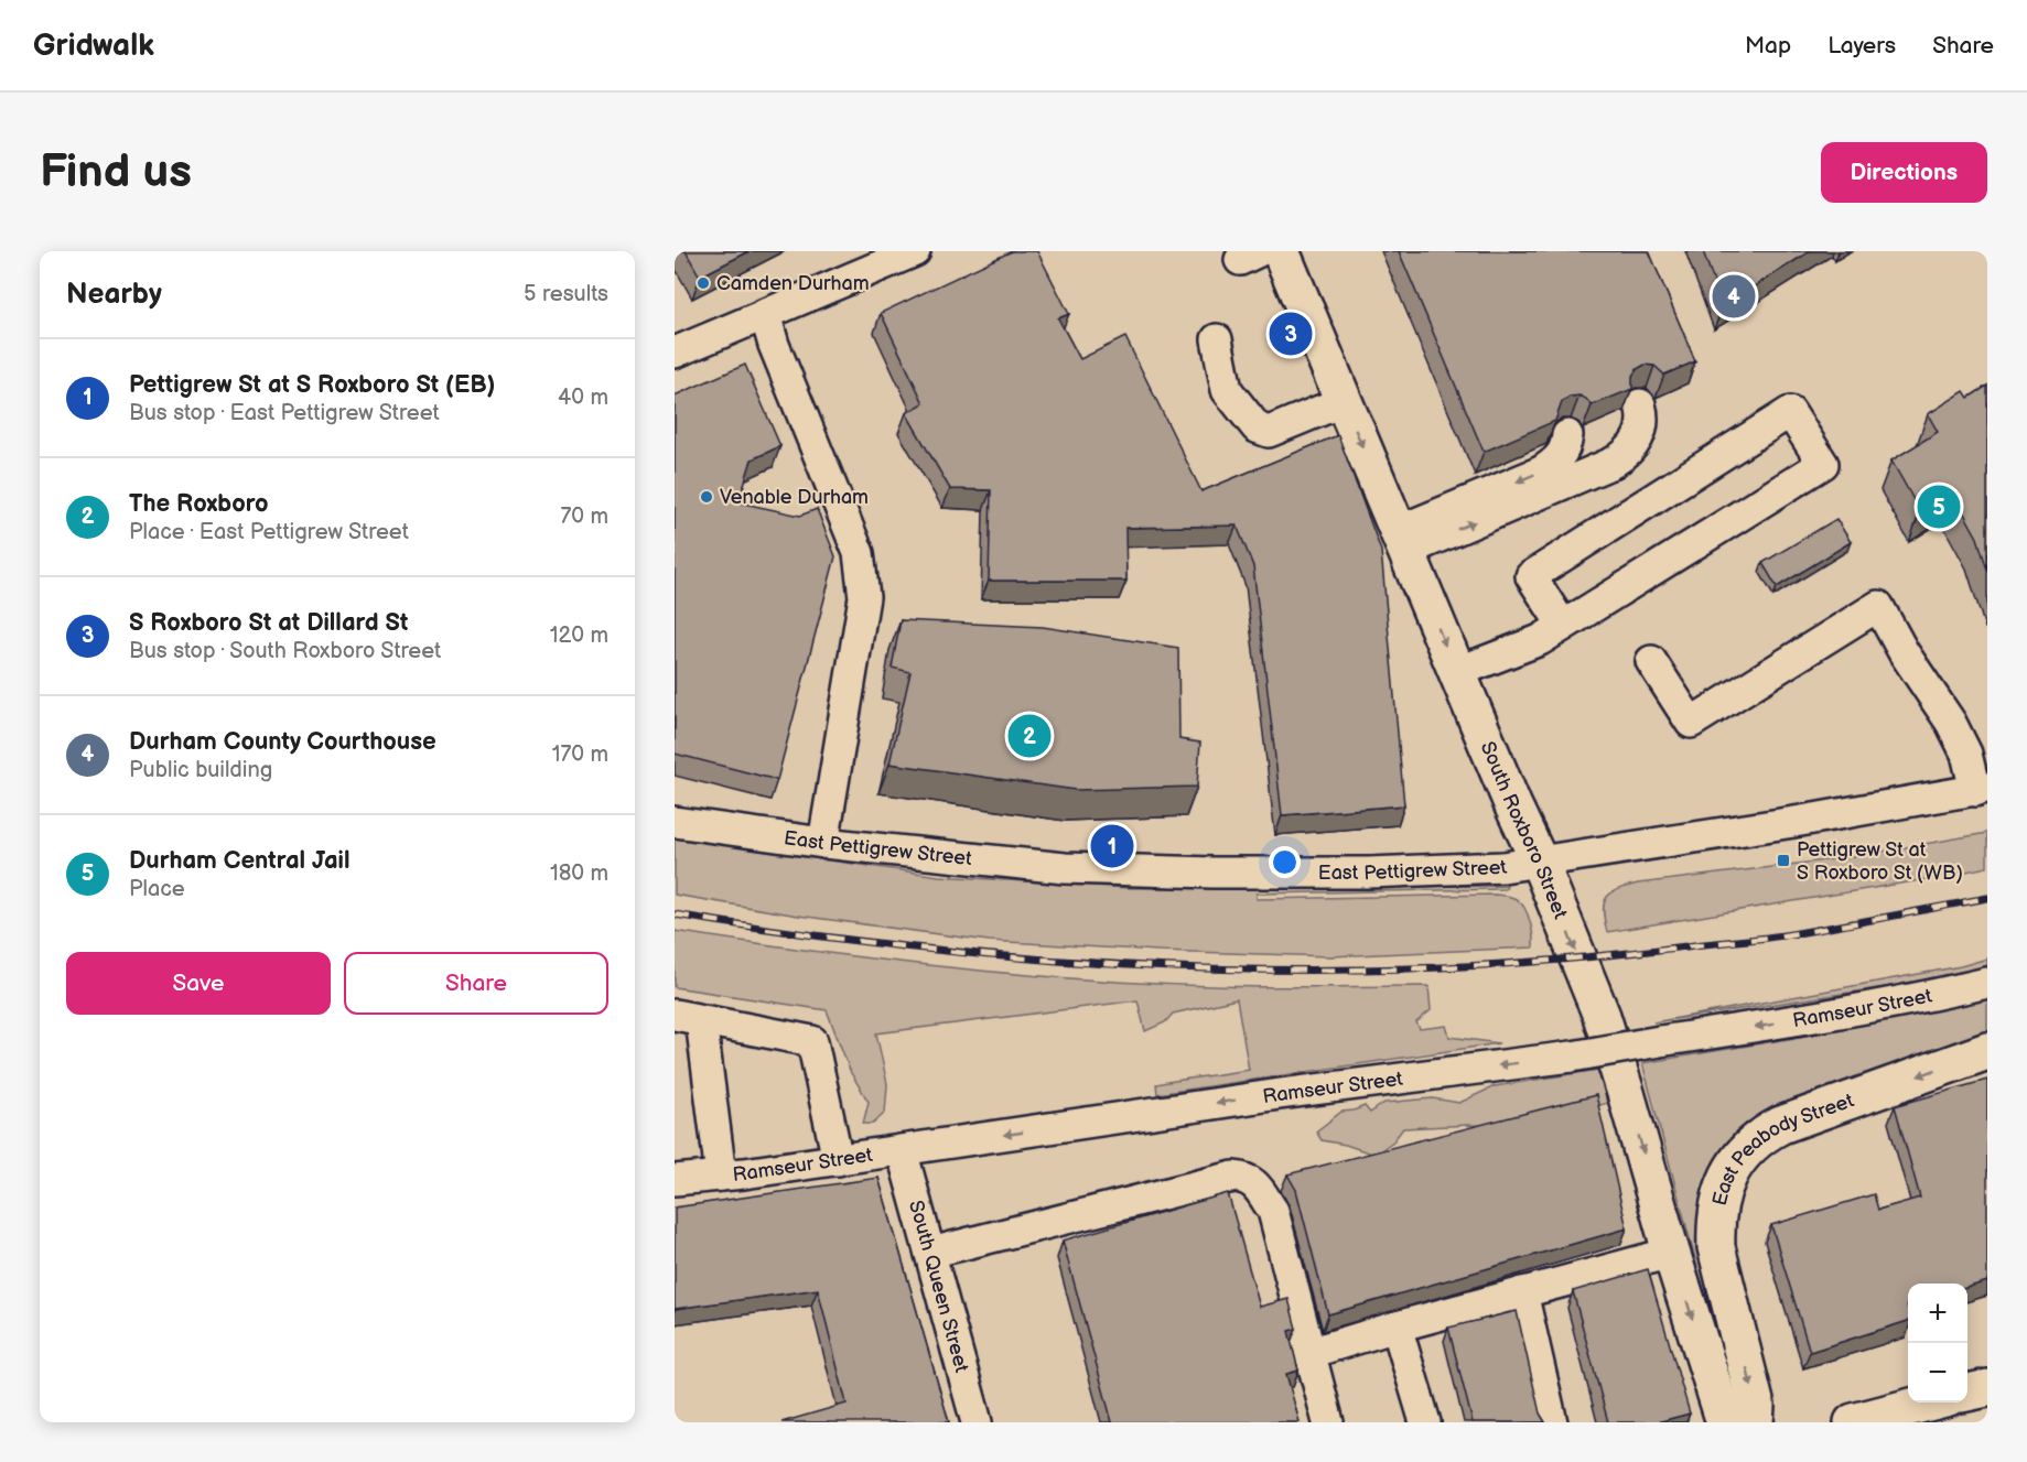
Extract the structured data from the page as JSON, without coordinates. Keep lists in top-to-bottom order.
{
  "streets": {
    "main road": ["South Roxboro Street", "East Peabody Street"],
    "street": ["East Pettigrew Street", "Ramseur Street", "South Queen Street"]
  },
  "crossings": [
    ["South Roxboro Street", "East Pettigrew Street"],
    ["Ramseur Street", "South Queen Street"]
  ],
  "one_way": ["South Roxboro Street", "East Peabody Street"],
  "places": {
    "other": ["Camden Durham", "Venable Durham"],
    "transit": ["Pettigrew St at S Roxboro St (WB)"]
  },
  "page": {
    "header": "Gridwalk",
    "nav": ["Map", "Layers", "Share"],
    "buttons": [
      "Directions",
      ["Save", "Share"]
    ],
    "title": "Find us",
    "heading": ["Nearby", "5 results"],
    "pins": [
      "4",
      "3",
      "5",
      "2",
      "1"
    ],
    "list": [
      {
        "mark": "1",
        "name": "Pettigrew St at S Roxboro St (EB)",
        "note": "Bus stop · East Pettigrew Street",
        "value": "40 m"
      },
      {
        "mark": "2",
        "name": "The Roxboro",
        "note": "Place · East Pettigrew Street",
        "value": "70 m"
      },
      {
        "mark": "3",
        "name": "S Roxboro St at Dillard St",
        "note": "Bus stop · South Roxboro Street",
        "value": "120 m"
      },
      {
        "mark": "4",
        "name": "Durham County Courthouse",
        "note": "Public building",
        "value": "170 m"
      },
      {
        "mark": "5",
        "name": "Durham Central Jail",
        "note": "Place",
        "value": "180 m"
      }
    ],
    "map_buttons": ["+", "−"]
  }
}
